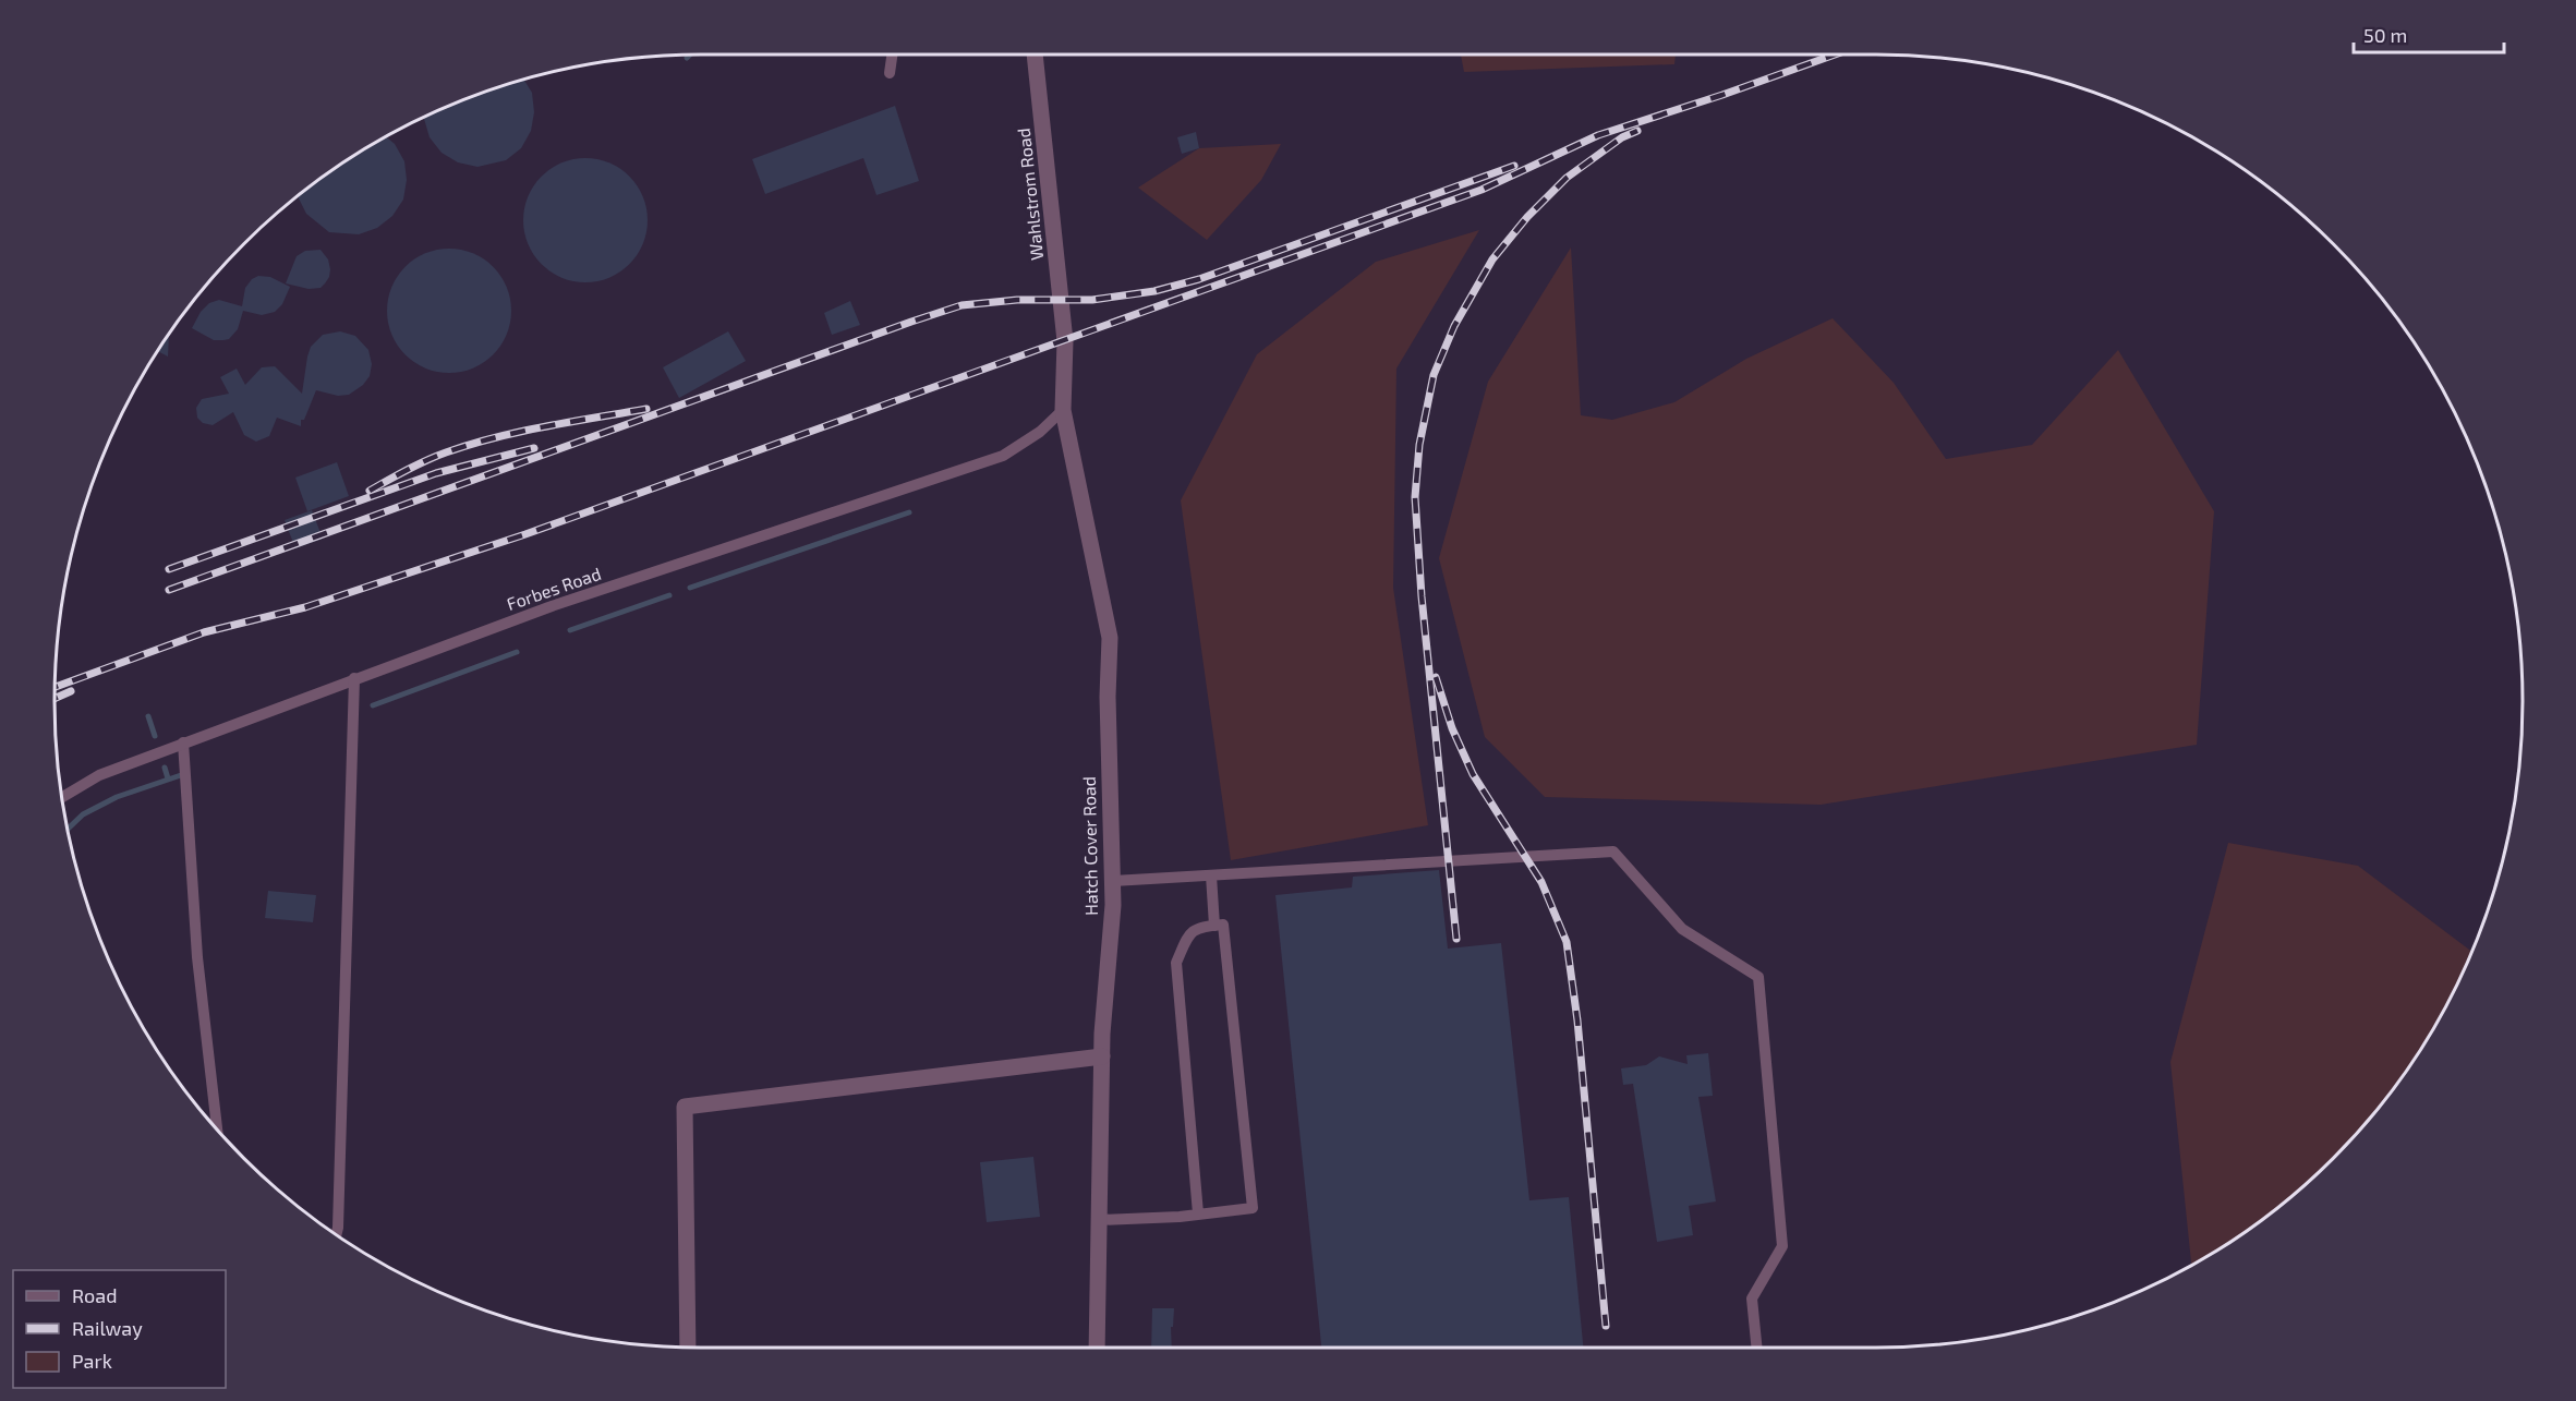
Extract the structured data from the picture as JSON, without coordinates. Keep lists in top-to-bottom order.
{
  "streets": {
    "street": ["Wahlstrom Road", "Hatch Cover Road"],
    "lane": ["Forbes Road"]
  },
  "crossings": [
    ["Wahlstrom Road", "Hatch Cover Road"],
    ["Forbes Road", "Hatch Cover Road"]
  ],
  "legend": ["Road", "Railway", "Park"],
  "scale_bar": "50 m"
}
